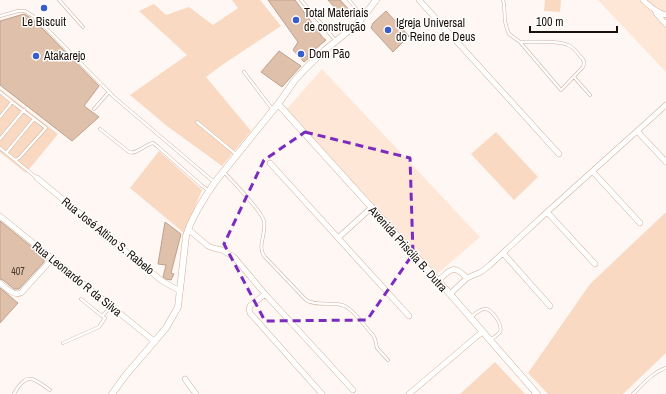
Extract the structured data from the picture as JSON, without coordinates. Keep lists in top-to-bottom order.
{
  "streets": {
    "street": ["Rua José Altino S. Rabelo", "Avenida Priscila B. Dutra", "Rua Leonardo R da Silva"]
  },
  "places": [
    "Le Biscuit",
    "Total Materiais de construção",
    "Igreja Universal do Reino de Deus",
    "Dom Pão",
    "Atakarejo"
  ],
  "house_numbers": ["407"],
  "scale_bar": "100 m"
}
